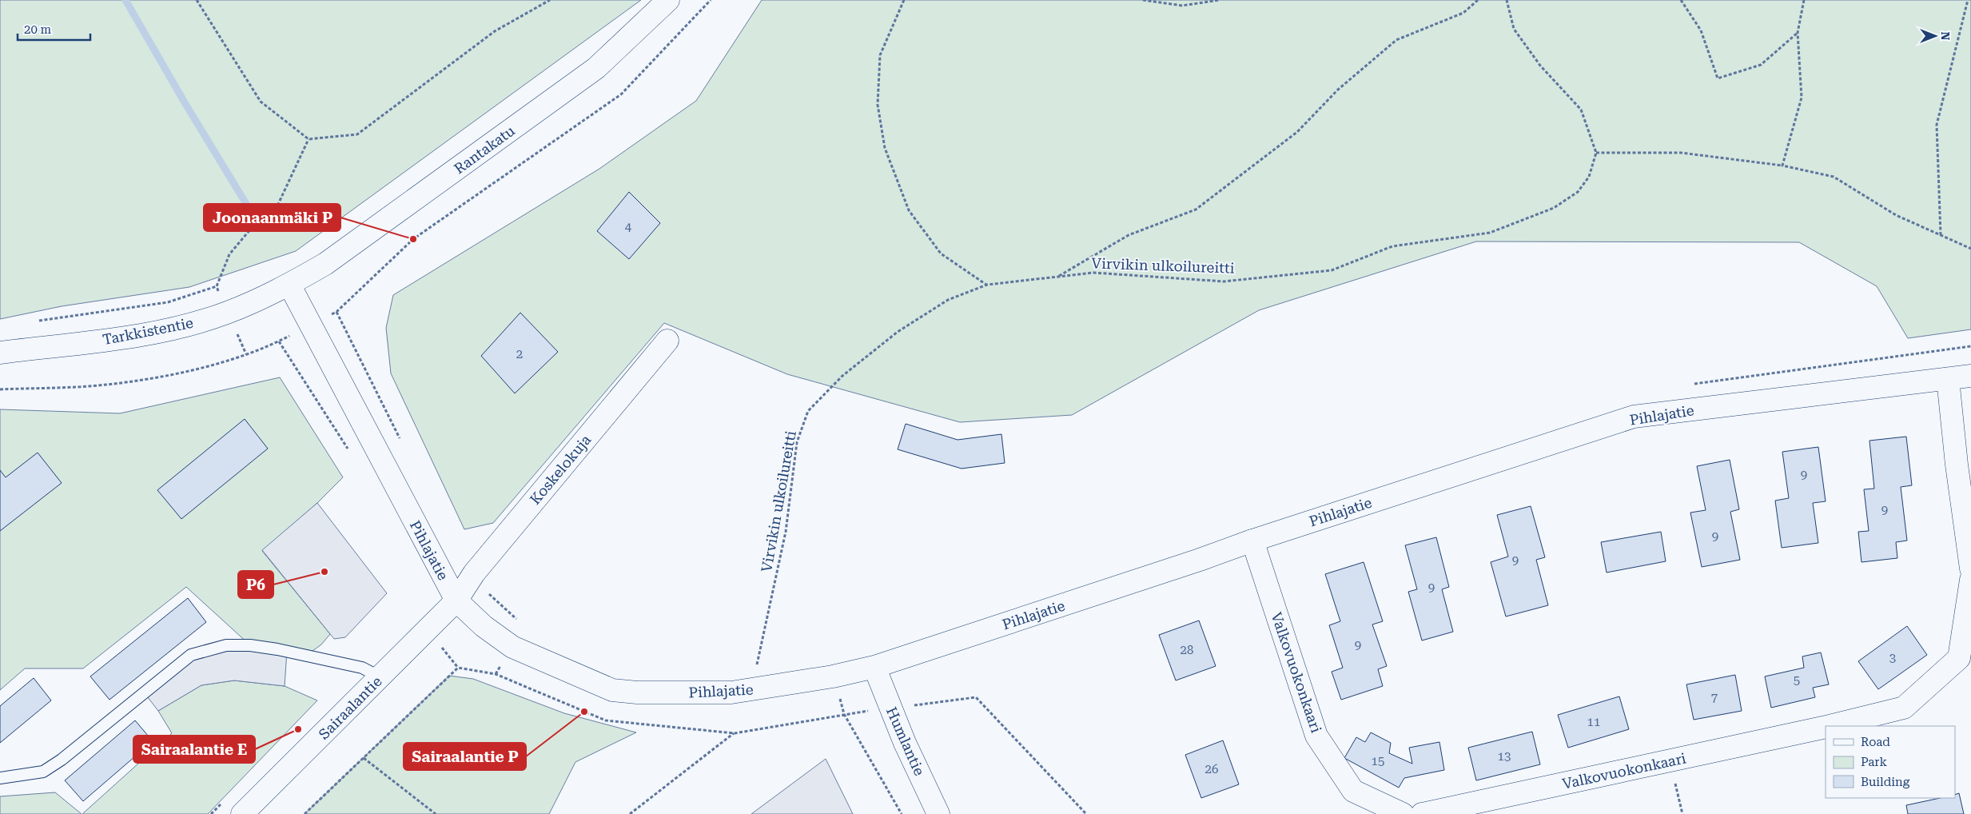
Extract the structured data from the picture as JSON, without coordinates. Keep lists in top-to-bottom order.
{
  "streets": {
    "street": [
      "Rantakatu",
      "Tarkkistentie",
      "Pihlajatie",
      "Koskelokuja",
      "Valkovuokonkaari",
      "Sairaalantie",
      "Humlantie"
    ],
    "path": ["Virvikin ulkoilureitti"]
  },
  "crossings": [
    ["Rantakatu", "Tarkkistentie"],
    ["Rantakatu", "Pihlajatie"],
    ["Tarkkistentie", "Pihlajatie"],
    ["Pihlajatie", "Koskelokuja"],
    ["Pihlajatie", "Valkovuokonkaari"],
    ["Pihlajatie", "Sairaalantie"],
    ["Pihlajatie", "Humlantie"],
    ["Koskelokuja", "Sairaalantie"]
  ],
  "places": [
    "Joonaanmäki P",
    "P6",
    "Sairaalantie P",
    "Sairaalantie E"
  ],
  "house_numbers": [
    "4",
    "2",
    "9",
    "9",
    "9",
    "9",
    "9",
    "9",
    "28",
    "3",
    "5",
    "7",
    "11",
    "13",
    "15",
    "26"
  ],
  "legend": ["Road", "Park", "Building"],
  "scale_bar": "20 m",
  "north": "right"
}
